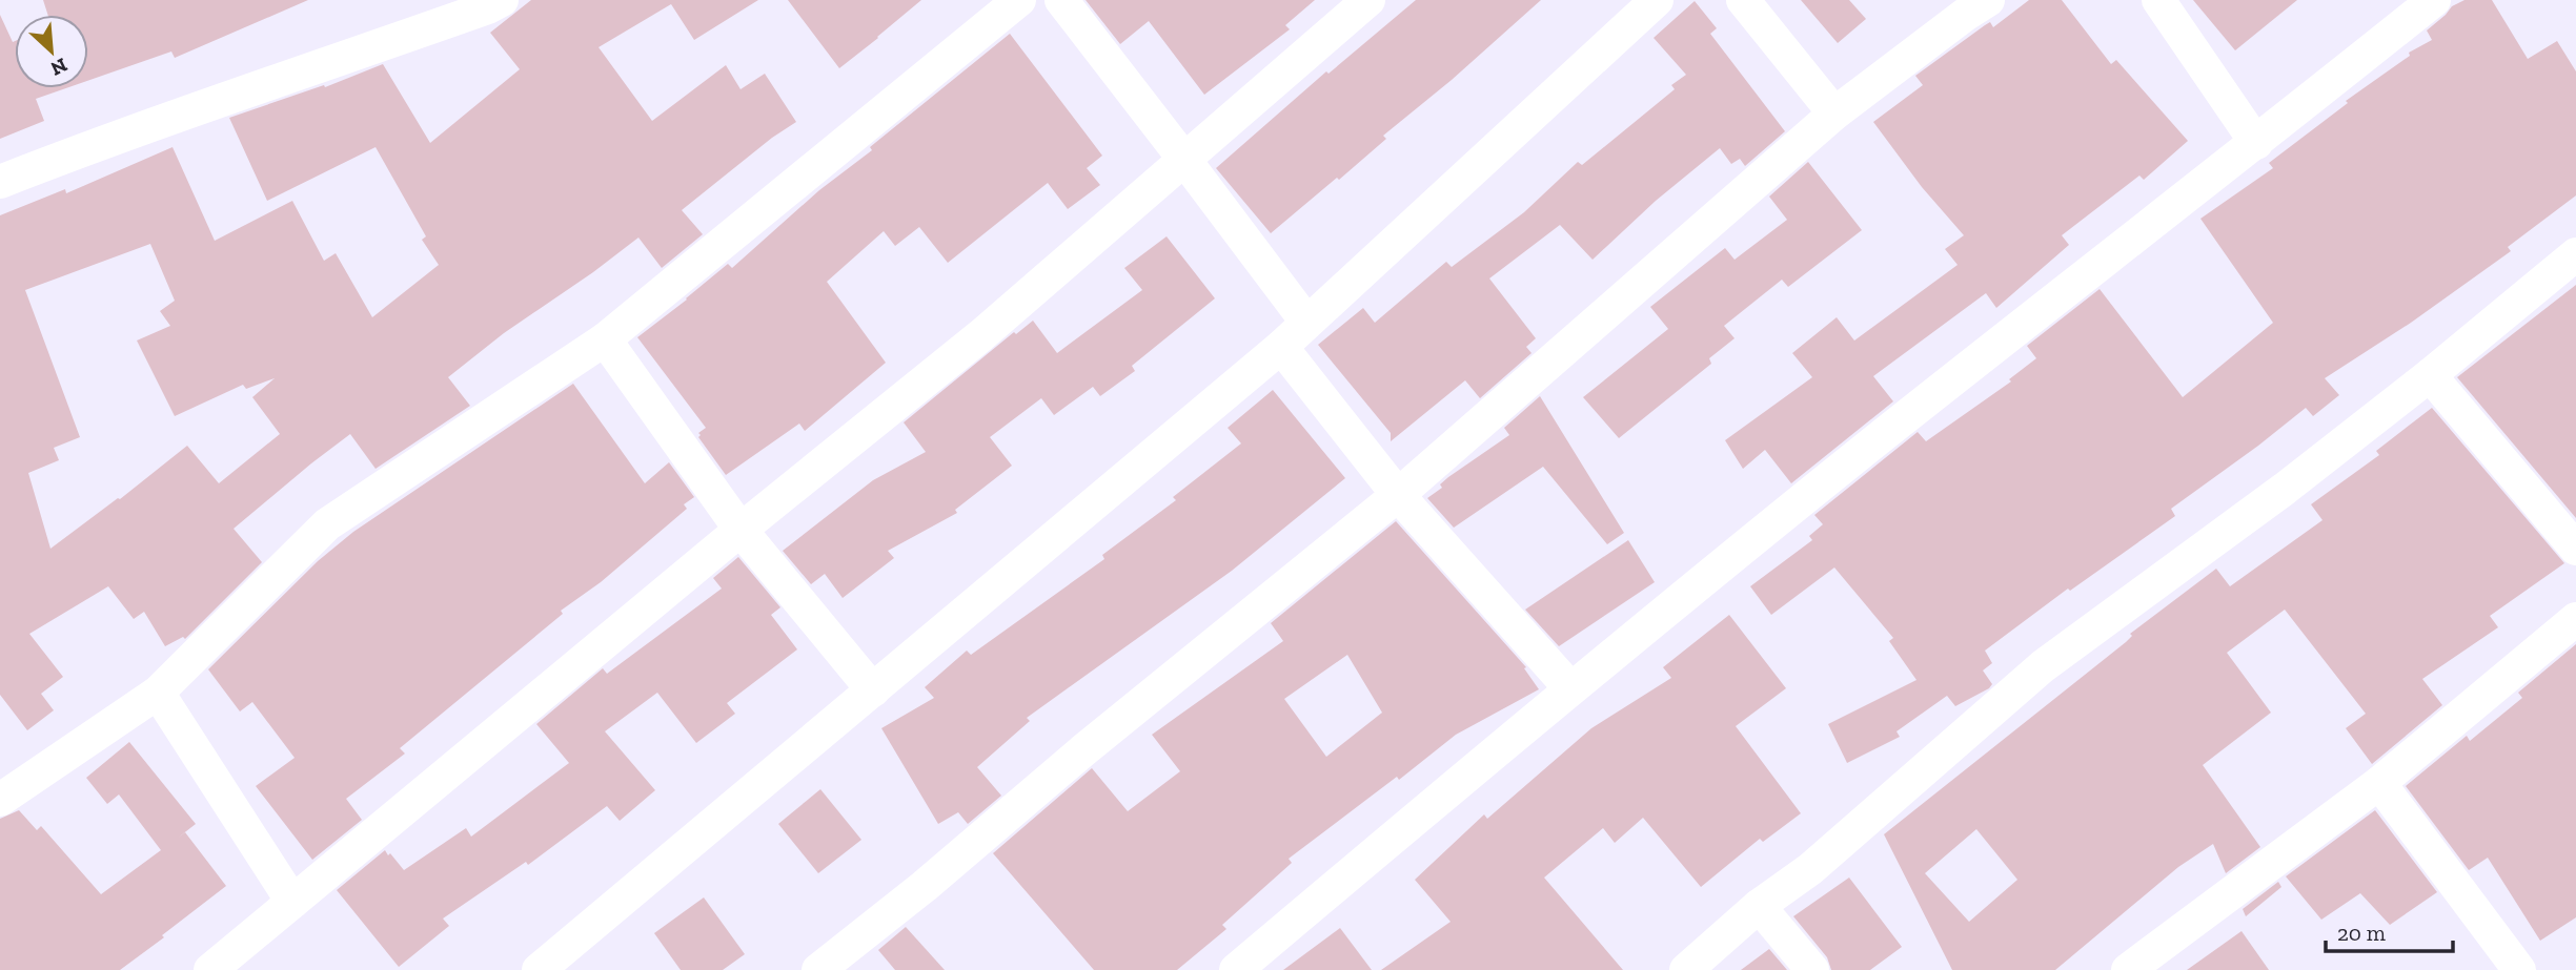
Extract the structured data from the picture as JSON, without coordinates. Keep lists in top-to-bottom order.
{
  "scale_bar": "20 m",
  "north": "bottom right"
}
